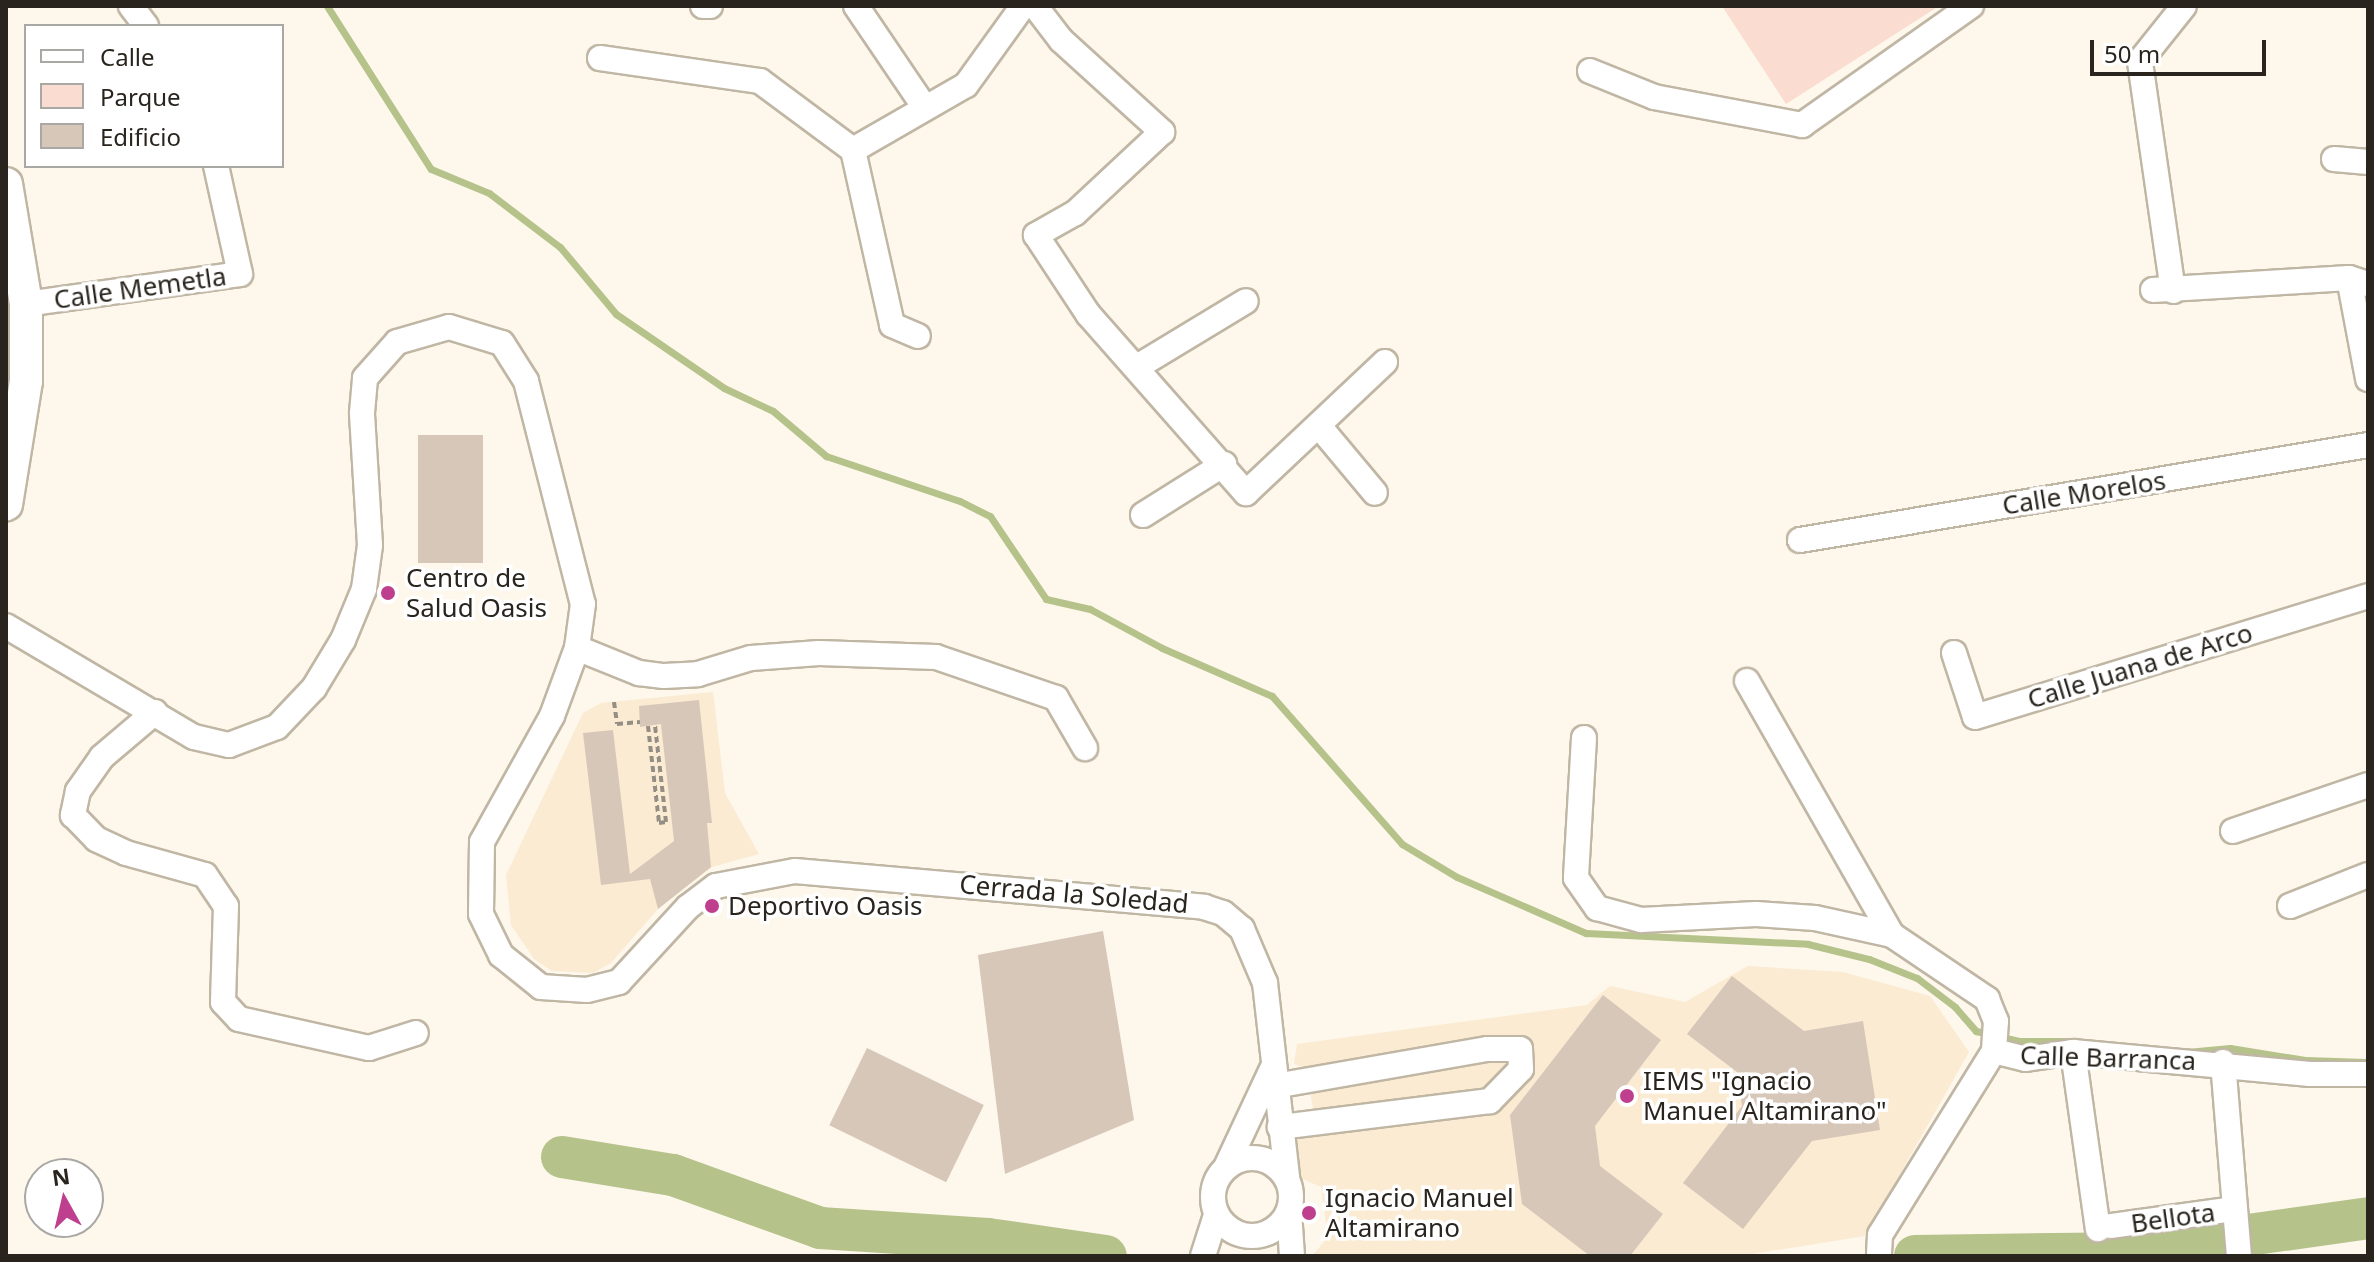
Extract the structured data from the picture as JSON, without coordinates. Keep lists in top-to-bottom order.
{
  "streets": {
    "street": [
      "Calle Memetla",
      "Calle Morelos",
      "Calle Juana de Arco",
      "Cerrada la Soledad",
      "Calle Barranca",
      "Bellota"
    ]
  },
  "crossings": [
    ["Calle Barranca", "Bellota"]
  ],
  "places": [
    "Centro de Salud Oasis",
    "Deportivo Oasis",
    "IEMS \"Ignacio Manuel Altamirano\"",
    "Ignacio Manuel Altamirano"
  ],
  "legend": ["Calle", "Parque", "Edificio"],
  "scale_bar": "50 m",
  "north": "top"
}
